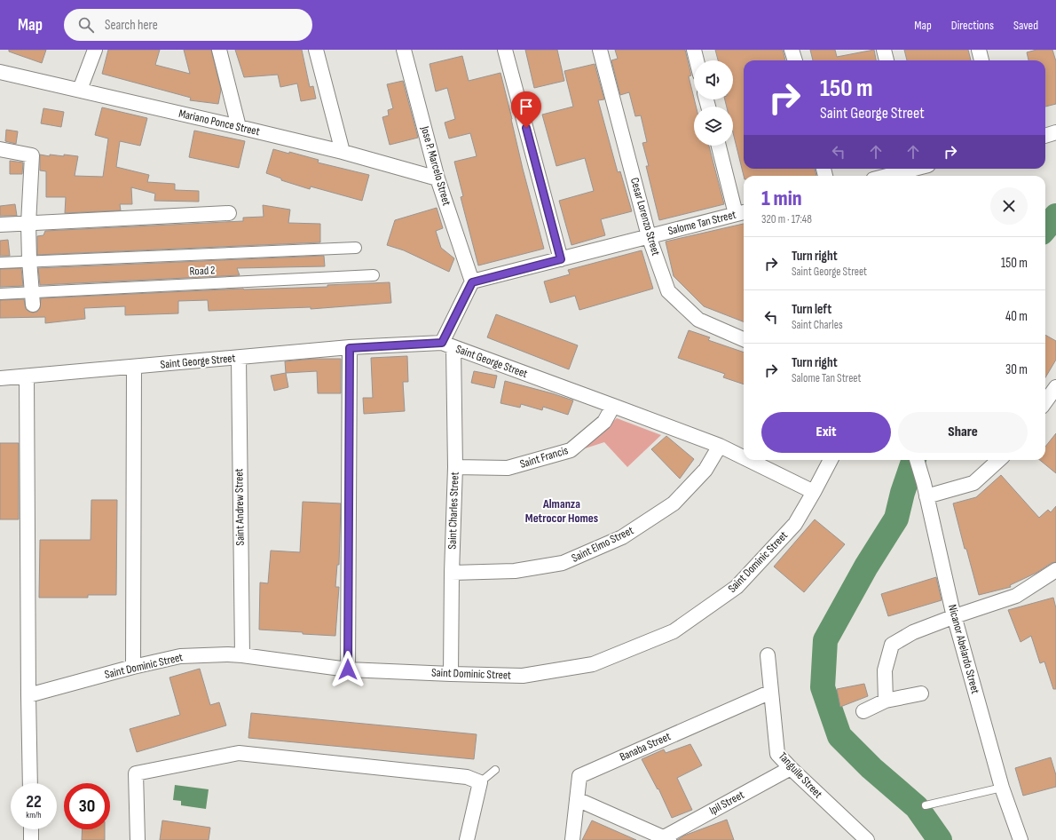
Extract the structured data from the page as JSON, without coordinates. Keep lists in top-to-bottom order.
{
  "streets": {
    "street": [
      "Mariano Ponce Street",
      "Jose P. Marcelo Street",
      "Cesar Lorenzo Street",
      "Salome Tan Street",
      "Road 2",
      "Saint George Street",
      "Saint Francis",
      "Saint Andrew Street",
      "Saint Charles Street",
      "Saint Elmo Street",
      "Saint Dominic Street",
      "Nicanor Abelardo Street",
      "Banaba Street",
      "Tanguile Street",
      "Ipil Street"
    ]
  },
  "crossings": [
    ["Mariano Ponce Street", "Jose P. Marcelo Street"],
    ["Jose P. Marcelo Street", "Salome Tan Street"],
    ["Cesar Lorenzo Street", "Salome Tan Street"],
    ["Saint George Street", "Saint Francis"],
    ["Saint George Street", "Saint Andrew Street"],
    ["Saint George Street", "Saint Charles Street"],
    ["Saint George Street", "Saint Elmo Street"],
    ["Saint George Street", "Saint Dominic Street"],
    ["Saint Francis", "Saint Charles Street"],
    ["Saint Andrew Street", "Saint Dominic Street"],
    ["Saint Charles Street", "Saint Elmo Street"],
    ["Saint Charles Street", "Saint Dominic Street"],
    ["Banaba Street", "Tanguile Street"],
    ["Tanguile Street", "Ipil Street"]
  ],
  "districts": ["Almanza Metrocor Homes"],
  "page": {
    "header": "Map",
    "search": "Search here",
    "nav": ["Map", "Directions", "Saved"],
    "turn": ["150 m", "Saint George Street"],
    "heading": ["1 min", "320 m · 17:48"],
    "list": [
      {
        "name": "Turn right",
        "note": "Saint George Street",
        "value": "150 m"
      },
      {
        "name": "Turn left",
        "note": "Saint Charles",
        "value": "40 m"
      },
      {
        "name": "Turn right",
        "note": "Salome Tan Street",
        "value": "30 m"
      }
    ],
    "buttons": ["Exit", "Share"],
    "speed": "22 km/h",
    "limit": "30"
  }
}
